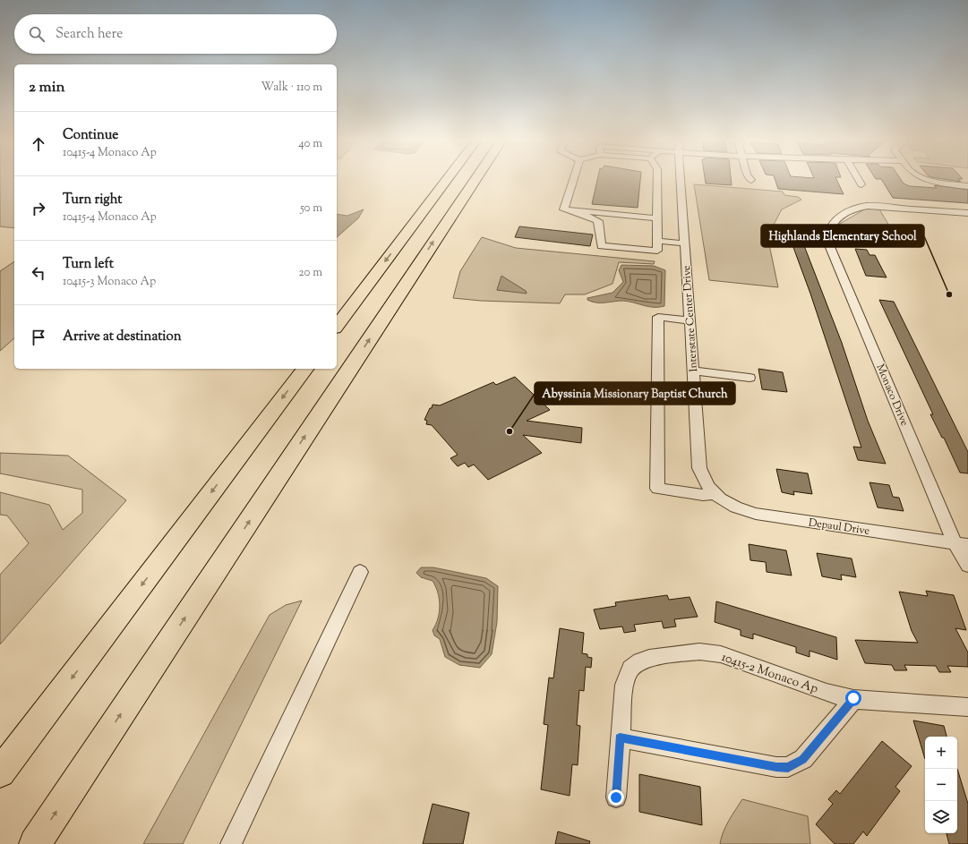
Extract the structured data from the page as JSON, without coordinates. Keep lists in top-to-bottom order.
{
  "streets": {
    "street": [
      "Interstate Center Drive",
      "Monaco Drive",
      "Depaul Drive",
      "10415-2 Monaco Ap"
    ]
  },
  "crossings": [
    ["Interstate Center Drive", "Depaul Drive"],
    ["Monaco Drive", "Depaul Drive"]
  ],
  "places": ["Highlands Elementary School", "Abyssinia Missionary Baptist Church"],
  "page": {
    "search": "Search here",
    "heading": ["2 min", "Walk · 110 m"],
    "list": [
      ["Continue", "10415-4 Monaco Ap", "40 m"],
      ["Turn right", "10415-4 Monaco Ap", "50 m"],
      ["Turn left", "10415-3 Monaco Ap", "20 m"],
      "Arrive at destination"
    ],
    "map_buttons": ["+", "−"]
  }
}
